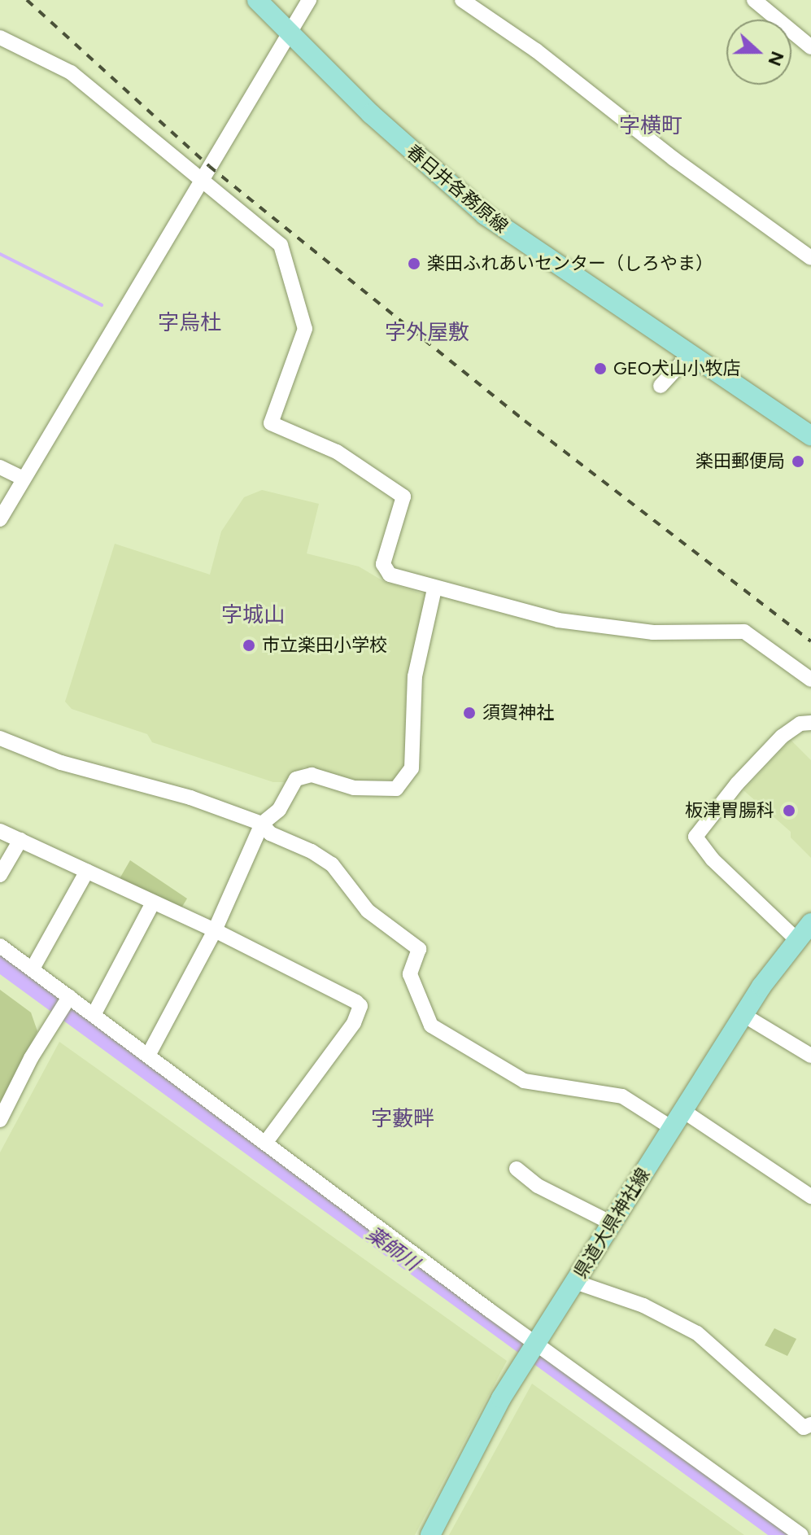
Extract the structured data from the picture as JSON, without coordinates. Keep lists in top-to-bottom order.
{
  "streets": {
    "main road": ["春日井各務原線", "県道大県神社線"]
  },
  "districts": [
    "字横町",
    "字烏杜",
    "字外屋敷",
    "字城山",
    "字藪畔"
  ],
  "water": ["薬師川"],
  "places": [
    "楽田ふれあいセンター（しろやま）",
    "GEO犬山小牧店",
    "楽田郵便局",
    "市立楽田小学校",
    "須賀神社",
    "板津胃腸科"
  ],
  "north": "right"
}
